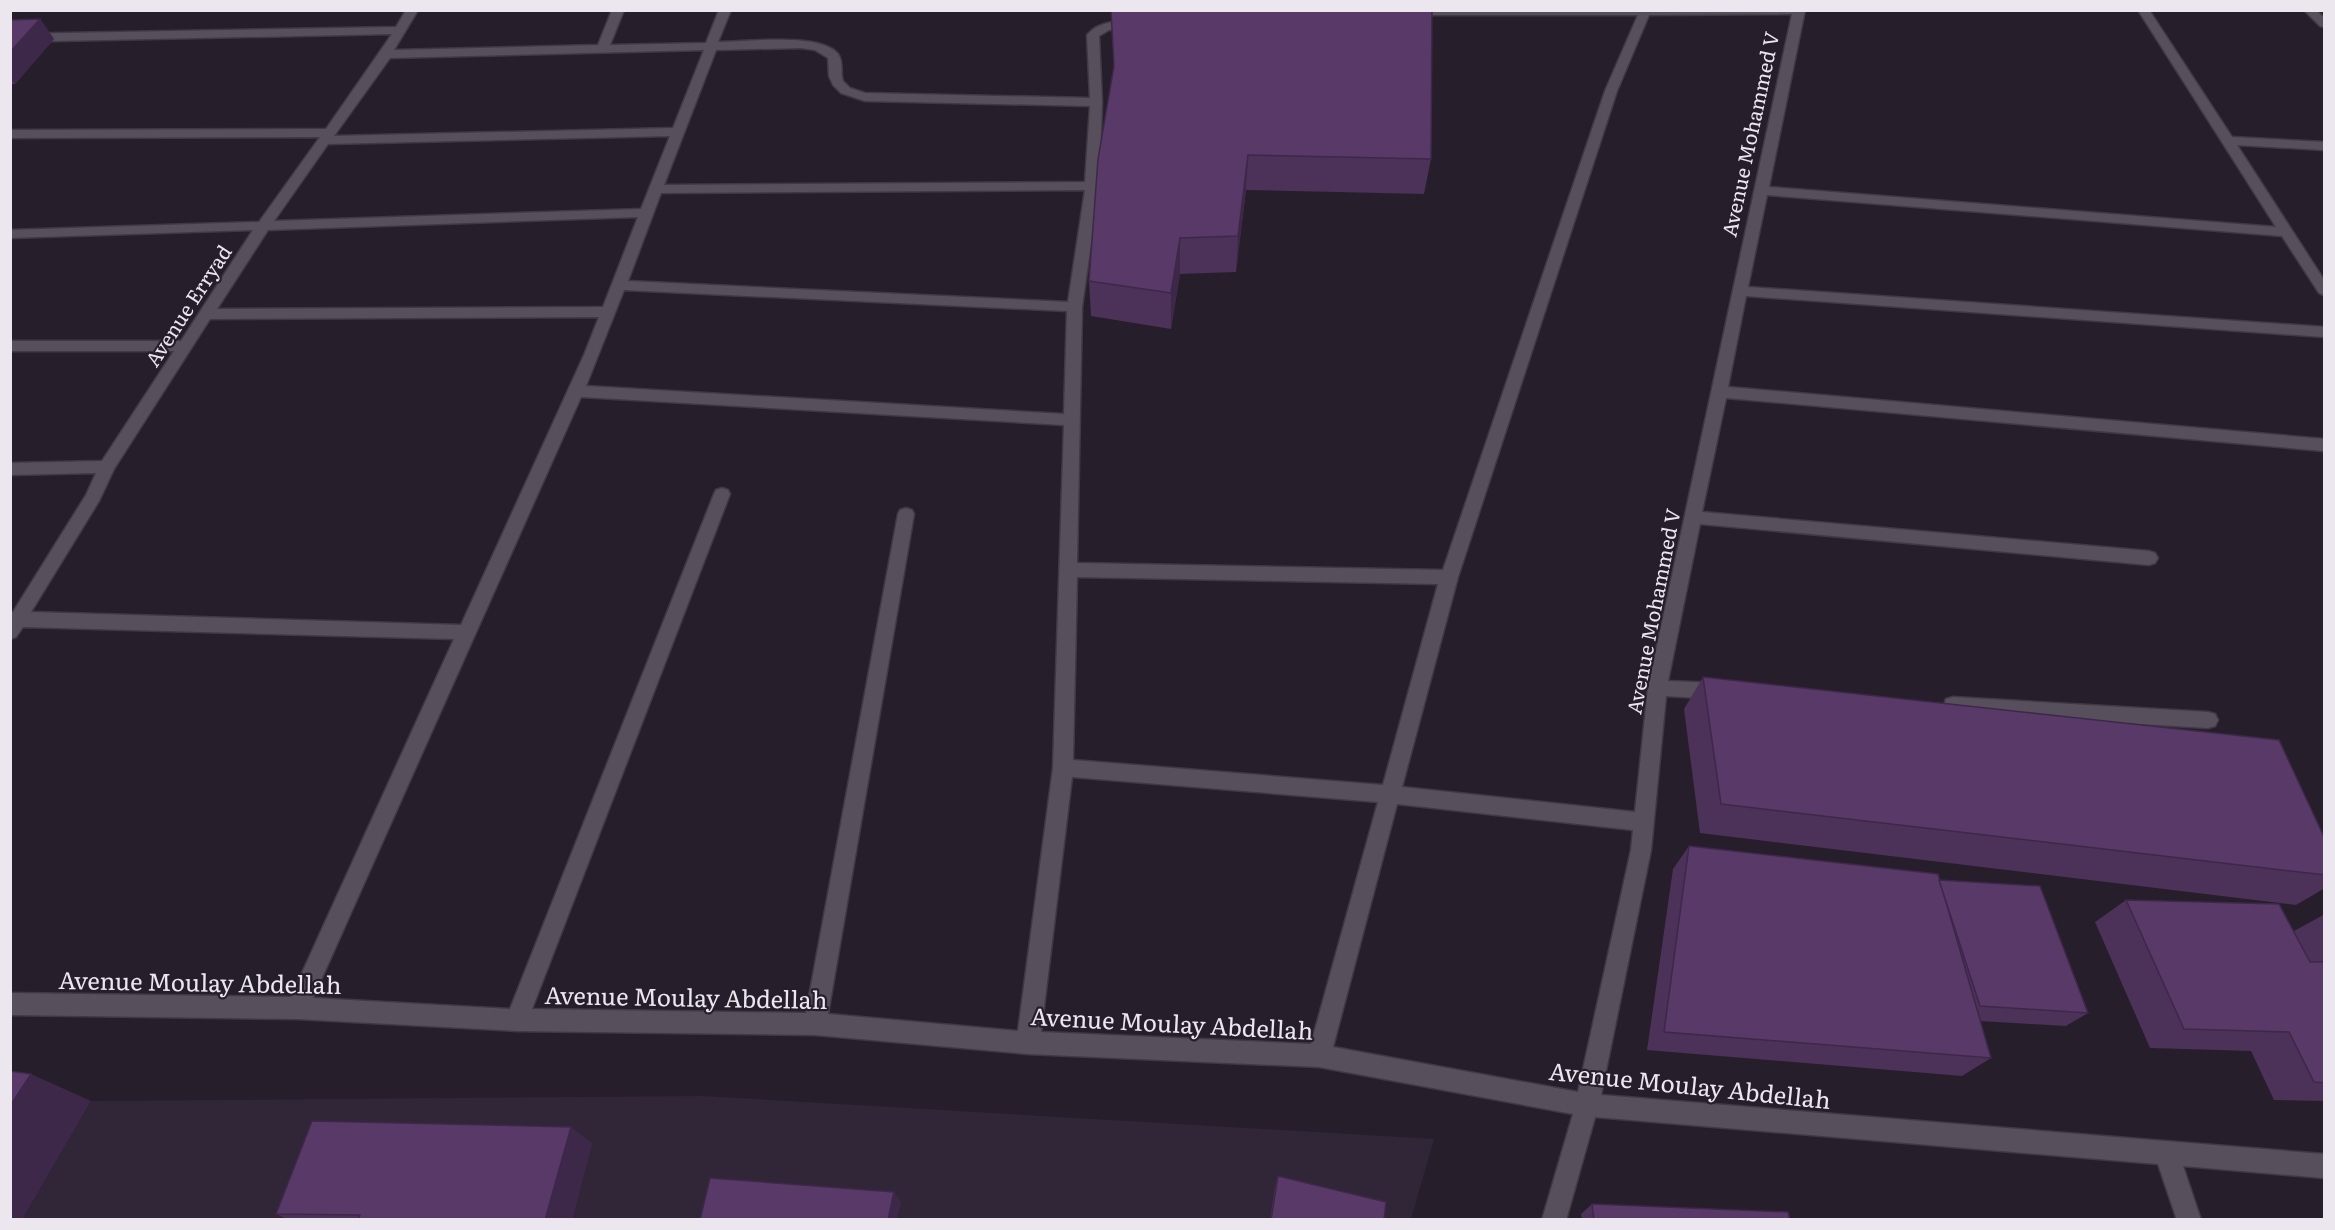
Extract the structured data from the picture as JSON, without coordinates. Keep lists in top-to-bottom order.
{
  "streets": {
    "street": ["Avenue Mohammed V", "Avenue Erryad", "Avenue Moulay Abdellah"]
  },
  "crossings": [
    ["Avenue Mohammed V", "Avenue Moulay Abdellah"]
  ]
}
